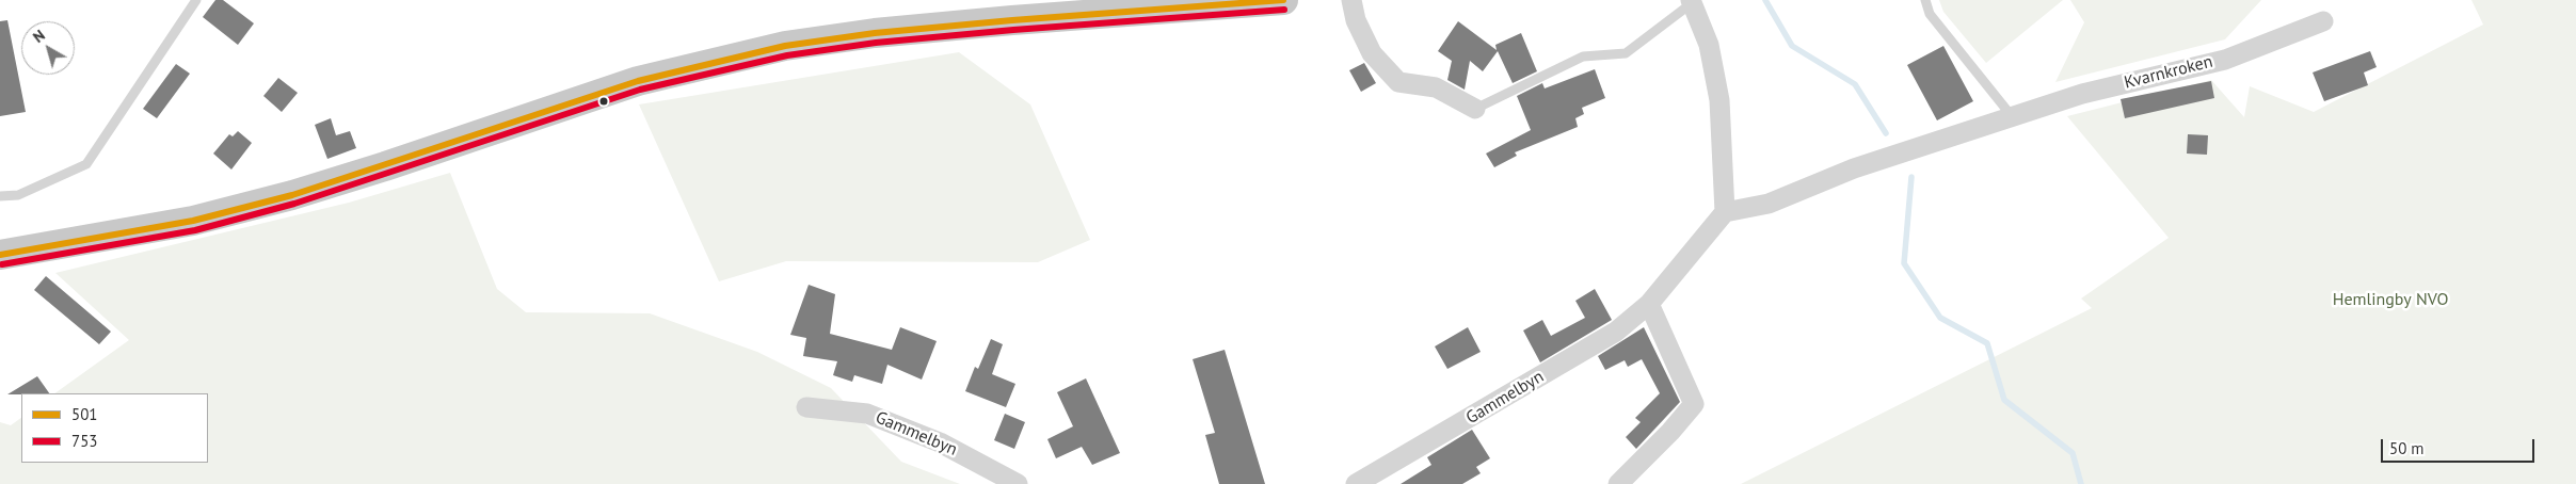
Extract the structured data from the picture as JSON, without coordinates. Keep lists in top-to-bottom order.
{
  "streets": {
    "street": ["Kvarnkroken", "Gammelbyn"]
  },
  "crossings": [
    ["Kvarnkroken", "Gammelbyn"]
  ],
  "parks": ["Hemlingby NVO"],
  "lines": ["transit line 501", "transit line 753"],
  "legend": ["501", "753"],
  "scale_bar": "50 m",
  "north": "top left"
}
